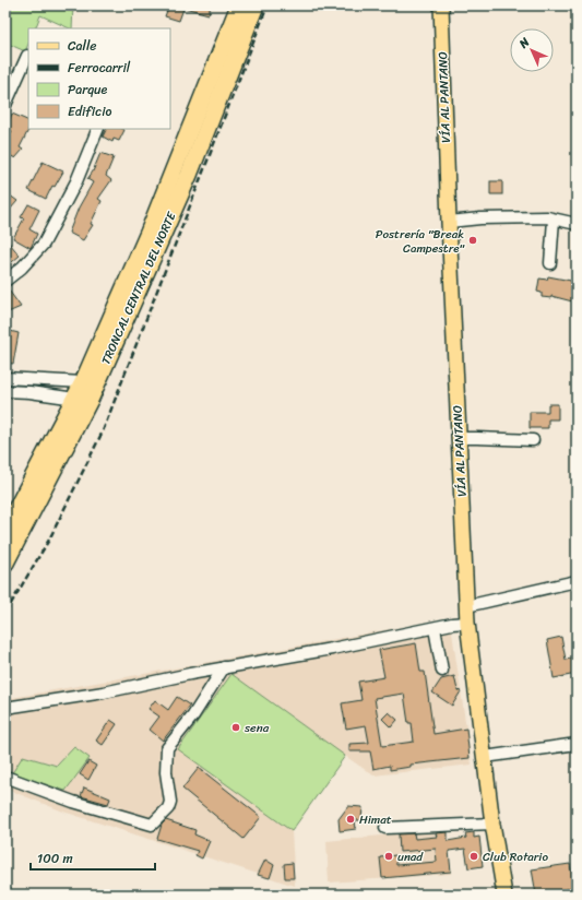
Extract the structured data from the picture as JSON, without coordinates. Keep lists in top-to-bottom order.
{
  "streets": {
    "highway": ["TRONCAL CENTRAL DEL NORTE"],
    "main road": ["VÍA AL PANTANO"]
  },
  "places": [
    "Postrería \"Break Campestre\"",
    "sena",
    "Himat",
    "unad",
    "Club Rotario"
  ],
  "legend": [
    "Calle",
    "Ferrocarril",
    "Parque",
    "Edificio"
  ],
  "scale_bar": "100 m",
  "north": "top left"
}
